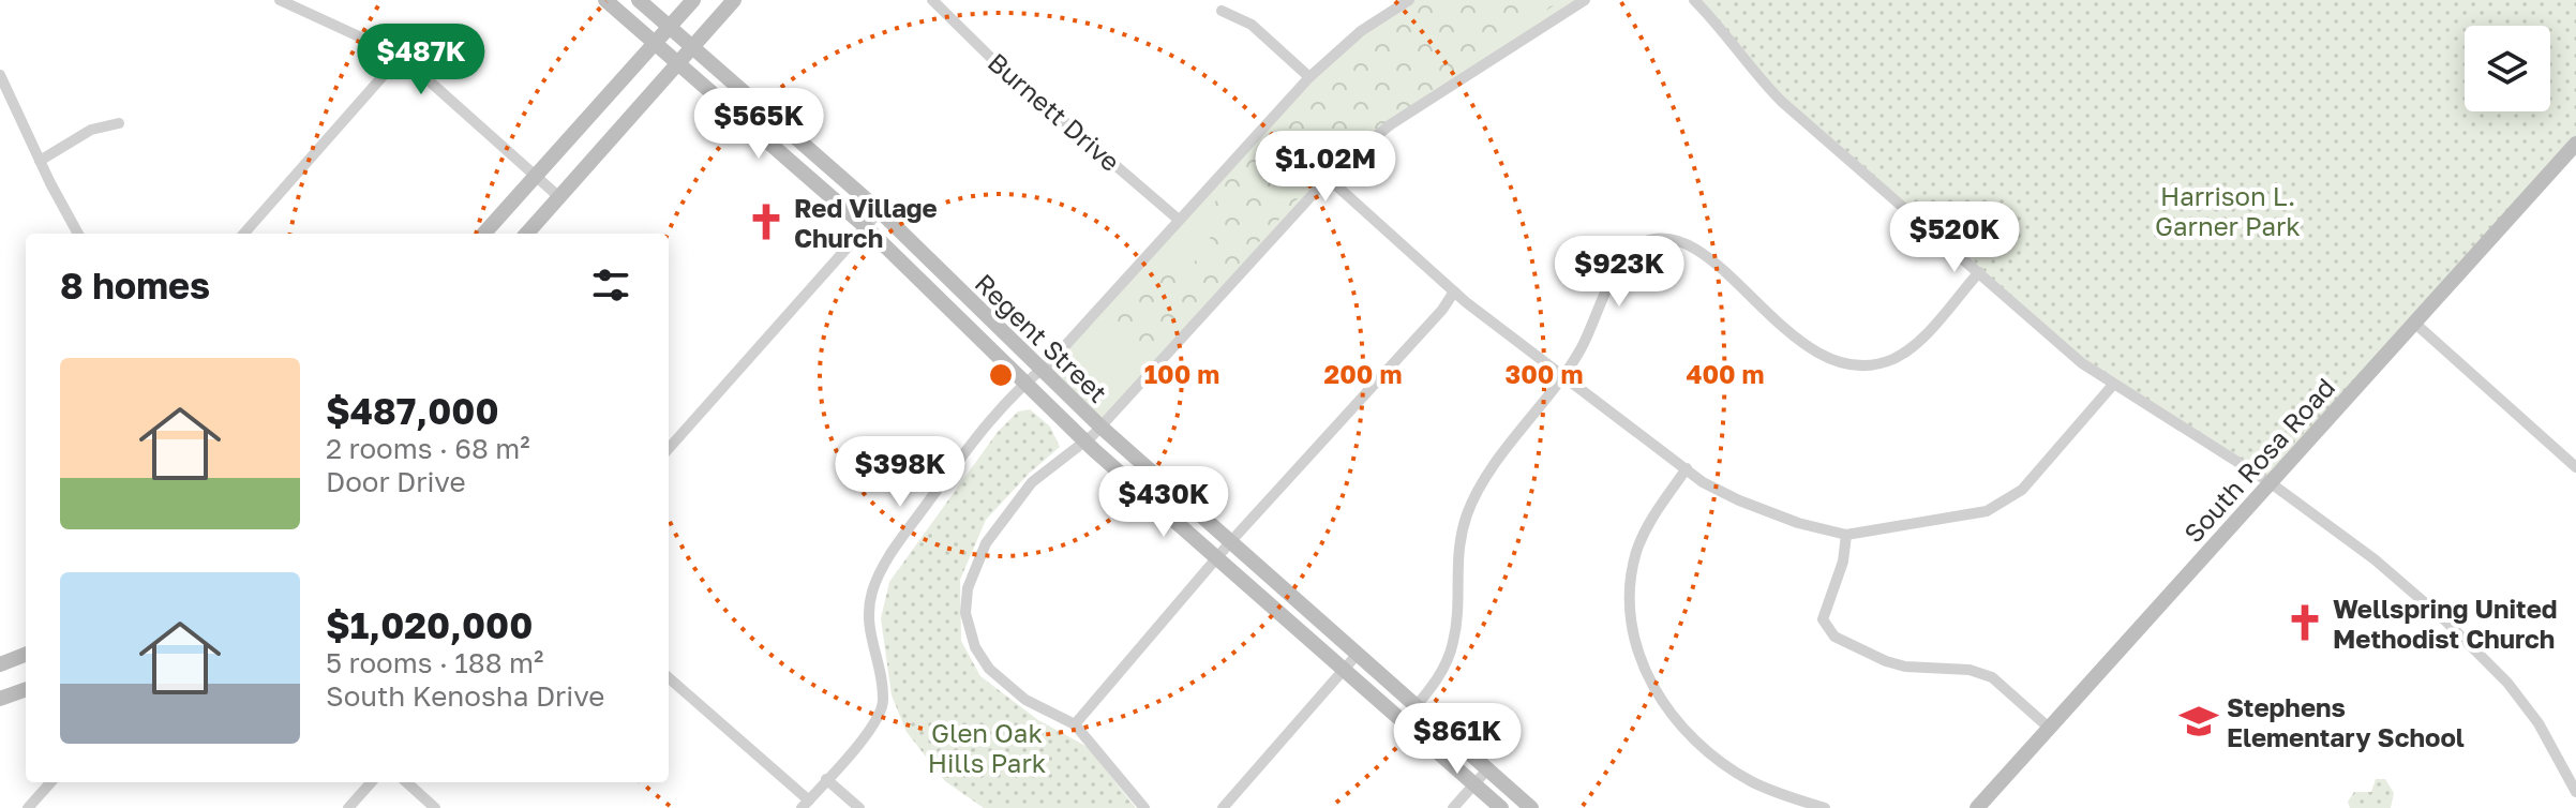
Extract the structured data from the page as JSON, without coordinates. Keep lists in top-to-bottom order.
{
  "streets": {
    "street": ["Burnett Drive", "Regent Street", "South Rosa Road"]
  },
  "parks": ["Harrison L. Garner Park", "Glen Oak Hills Park"],
  "places": {
    "church": ["Red Village Church", "Wellspring United Methodist Church"],
    "school or university": ["Stephens Elementary School"]
  },
  "page": {
    "price": [
      "$487K",
      "$565K",
      "$1.02M",
      "$520K",
      "$923K",
      "$398K",
      "$430K",
      "$861K"
    ],
    "heading": "8 homes",
    "list": [
      {
        "name": "$487,000",
        "note": "2 rooms · 68 m² · Door Drive"
      },
      {
        "name": "$1,020,000",
        "note": "5 rooms · 188 m² · South Kenosha Drive"
      }
    ]
  },
  "rings": [
    "100 m",
    "200 m",
    "300 m",
    "400 m"
  ]
}
